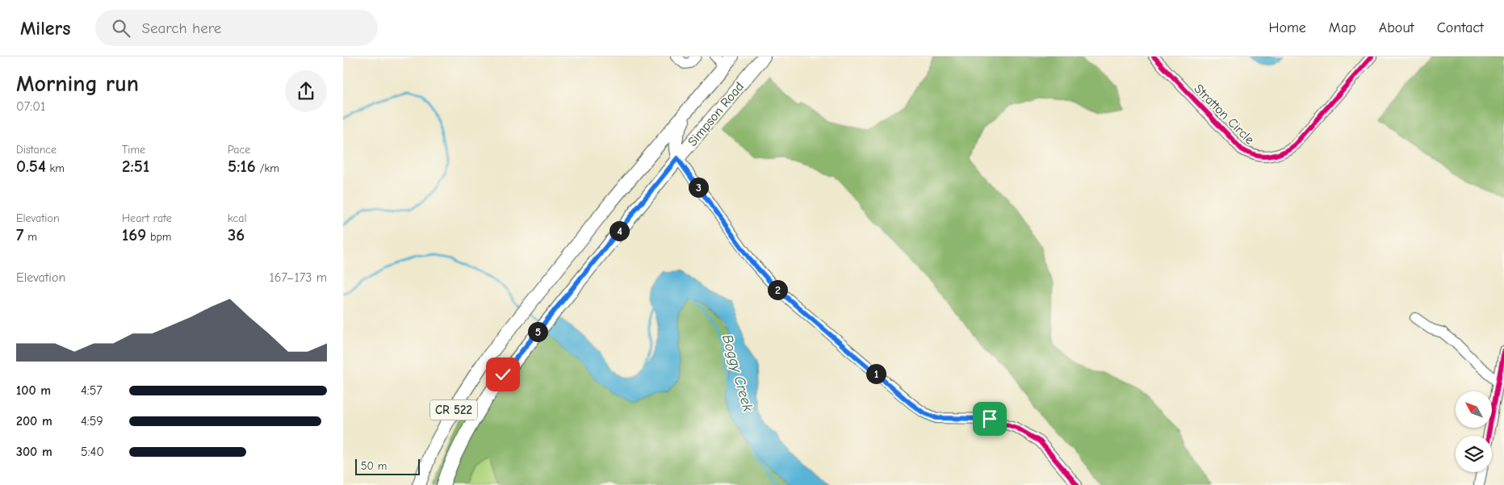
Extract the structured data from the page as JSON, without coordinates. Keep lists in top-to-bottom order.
{
  "streets": {
    "main road": ["Simpson Road", "CR 522"],
    "street": ["Stratton Circle"]
  },
  "water": ["Boggy Creek"],
  "scale_bar": "50 m",
  "north": "top left",
  "page": {
    "header": "Milers",
    "search": "Search here",
    "nav": [
      "Home",
      "Map",
      "About",
      "Contact"
    ],
    "heading": ["Morning run", "07:01"],
    "stats": [
      ["Distance", "0.54 km"],
      ["Time", "2:51"],
      ["Pace", "5:16 /km"],
      ["Elevation", "7 m"],
      ["Heart rate", "169 bpm"],
      ["kcal", "36"]
    ],
    "pins": [
      "3",
      "4",
      "2",
      "5",
      "1"
    ],
    "chart": ["Elevation", "167–173 m"],
    "list": [
      {
        "name": "100 m",
        "note": "4:57"
      },
      {
        "name": "200 m",
        "note": "4:59"
      },
      {
        "name": "300 m",
        "note": "5:40"
      }
    ],
    "scale": "50 m"
  }
}
